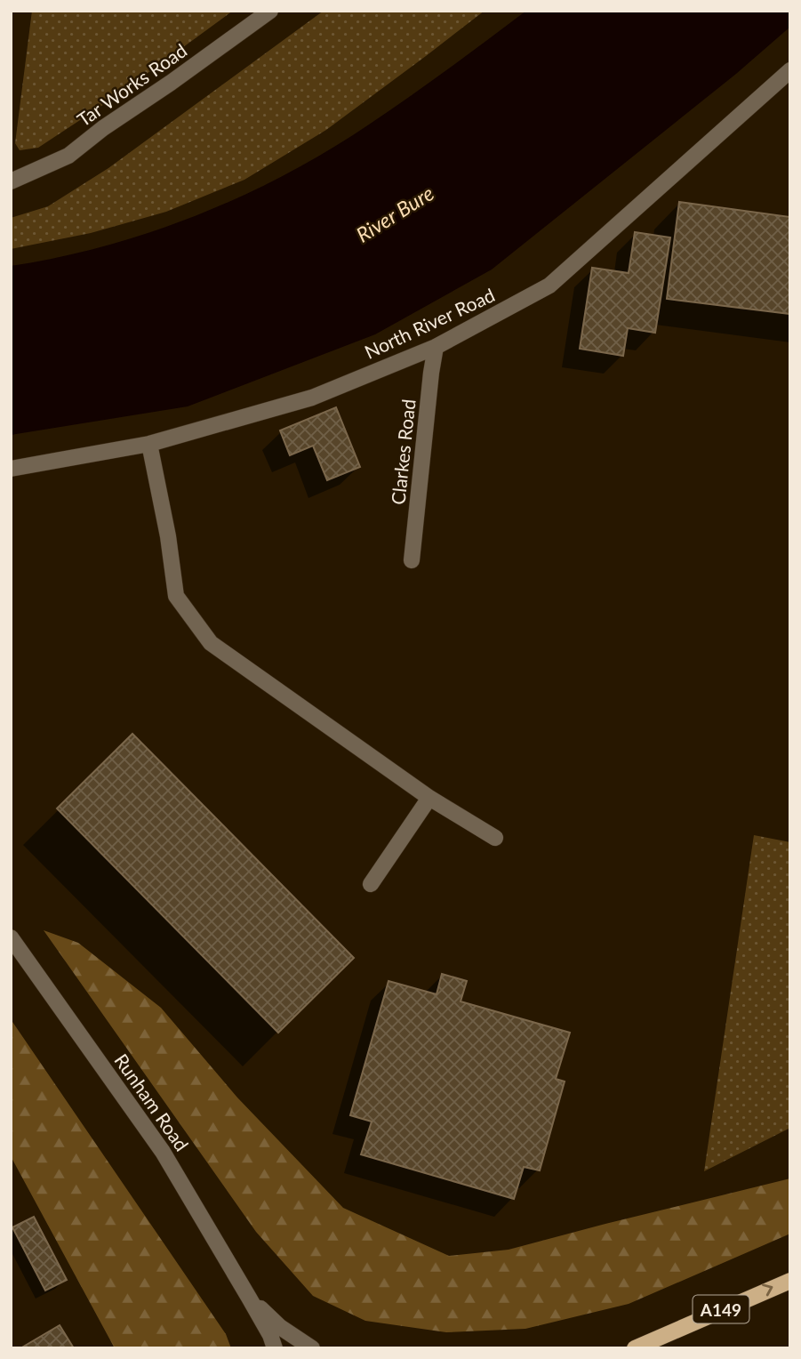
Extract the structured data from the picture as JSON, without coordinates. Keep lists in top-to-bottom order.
{
  "streets": {
    "main road": ["A149"],
    "street": [
      "Tar Works Road",
      "North River Road",
      "Clarkes Road",
      "Runham Road"
    ]
  },
  "crossings": [
    ["North River Road", "Clarkes Road"]
  ],
  "water": ["River Bure"]
}
